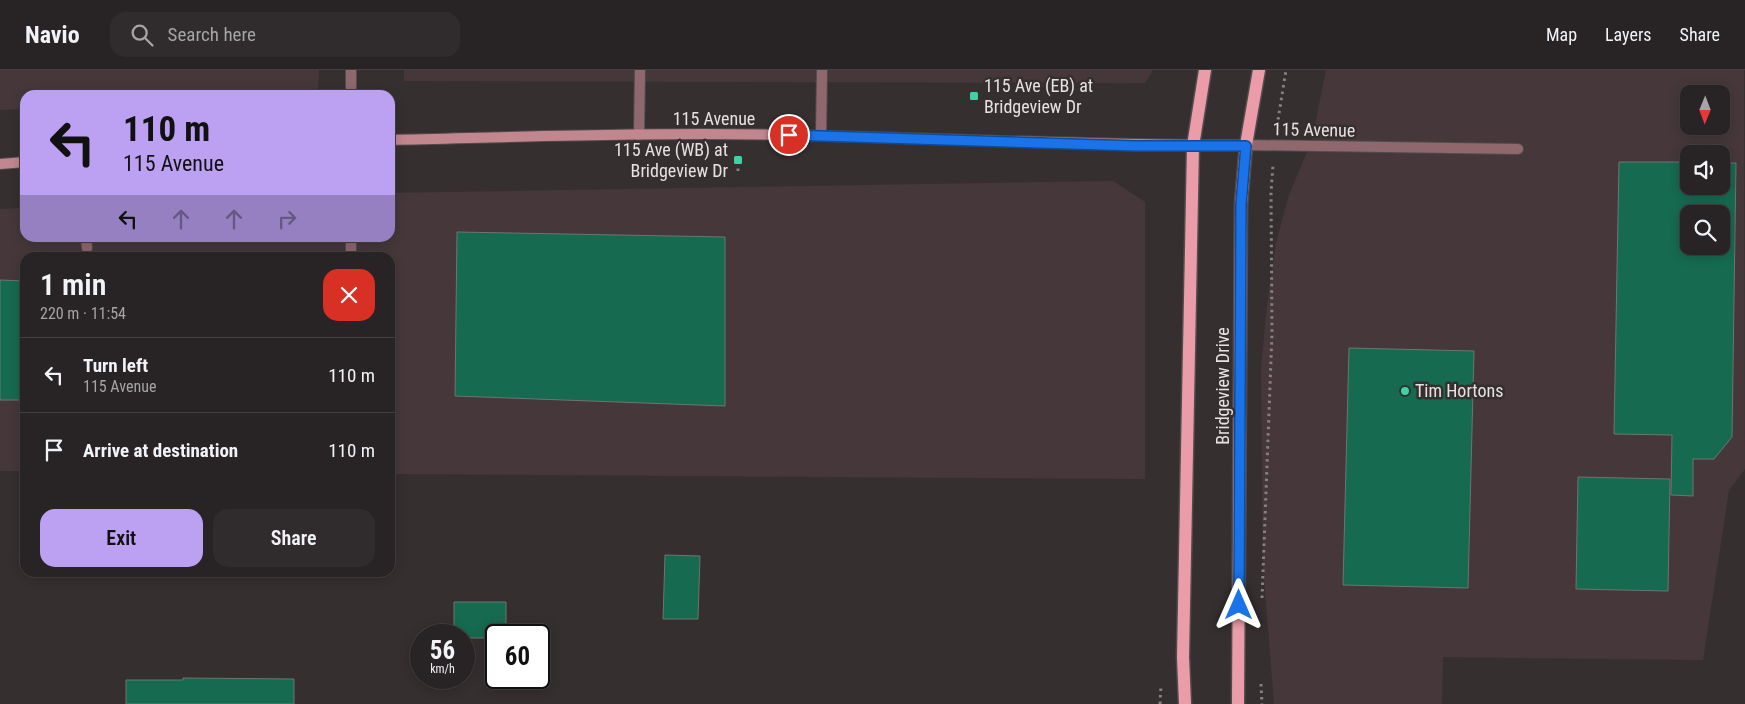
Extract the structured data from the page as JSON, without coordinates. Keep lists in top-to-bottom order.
{
  "streets": {
    "main road": ["Bridgeview Drive"],
    "street": ["115 Avenue"]
  },
  "crossings": [
    ["115 Avenue", "Bridgeview Drive"]
  ],
  "places": {
    "transit": ["115 Ave (EB) at Bridgeview Dr", "115 Ave (WB) at Bridgeview Dr"],
    "other": ["Tim Hortons"]
  },
  "north": "bottom",
  "page": {
    "header": "Navio",
    "search": "Search here",
    "nav": ["Map", "Layers", "Share"],
    "turn": ["110 m", "115 Avenue"],
    "heading": ["1 min", "220 m · 11:54"],
    "list": [
      {
        "name": "Turn left",
        "note": "115 Avenue",
        "value": "110 m"
      },
      {
        "name": "Arrive at destination",
        "value": "110 m"
      }
    ],
    "buttons": ["Exit", "Share"],
    "speed": "56 km/h",
    "limit": "60"
  }
}
